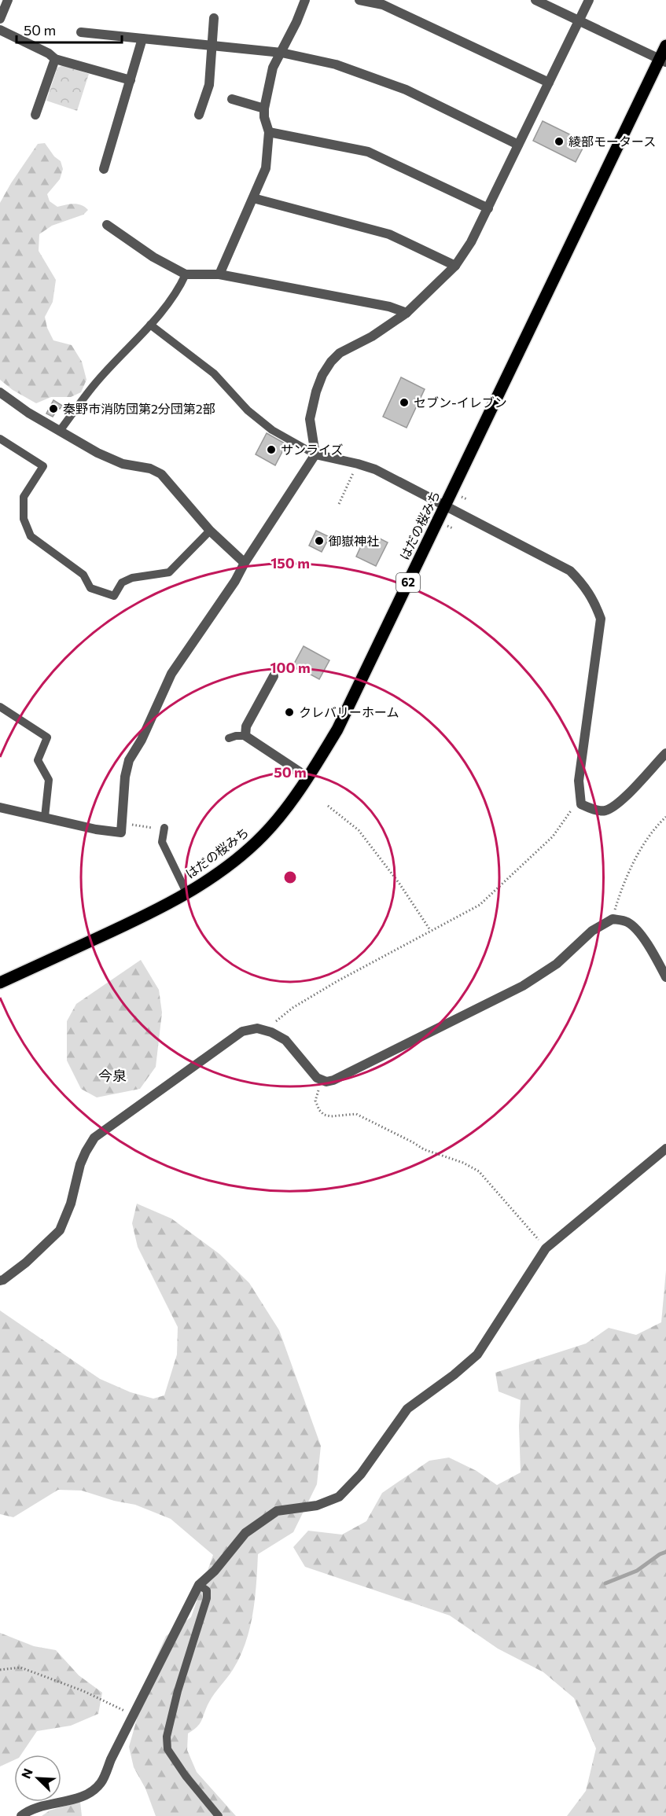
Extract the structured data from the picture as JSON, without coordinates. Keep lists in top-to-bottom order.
{
  "streets": {
    "main road": ["はだの桜みち", "62"]
  },
  "districts": ["今泉"],
  "places": [
    "綾部モータース",
    "セブン-イレブン",
    "秦野市消防団第2分団第2部",
    "サンライズ",
    "御嶽神社",
    "クレバリーホーム"
  ],
  "scale_bar": "50 m",
  "north": "top left",
  "rings": ["150 m", "100 m", "50 m"]
}
